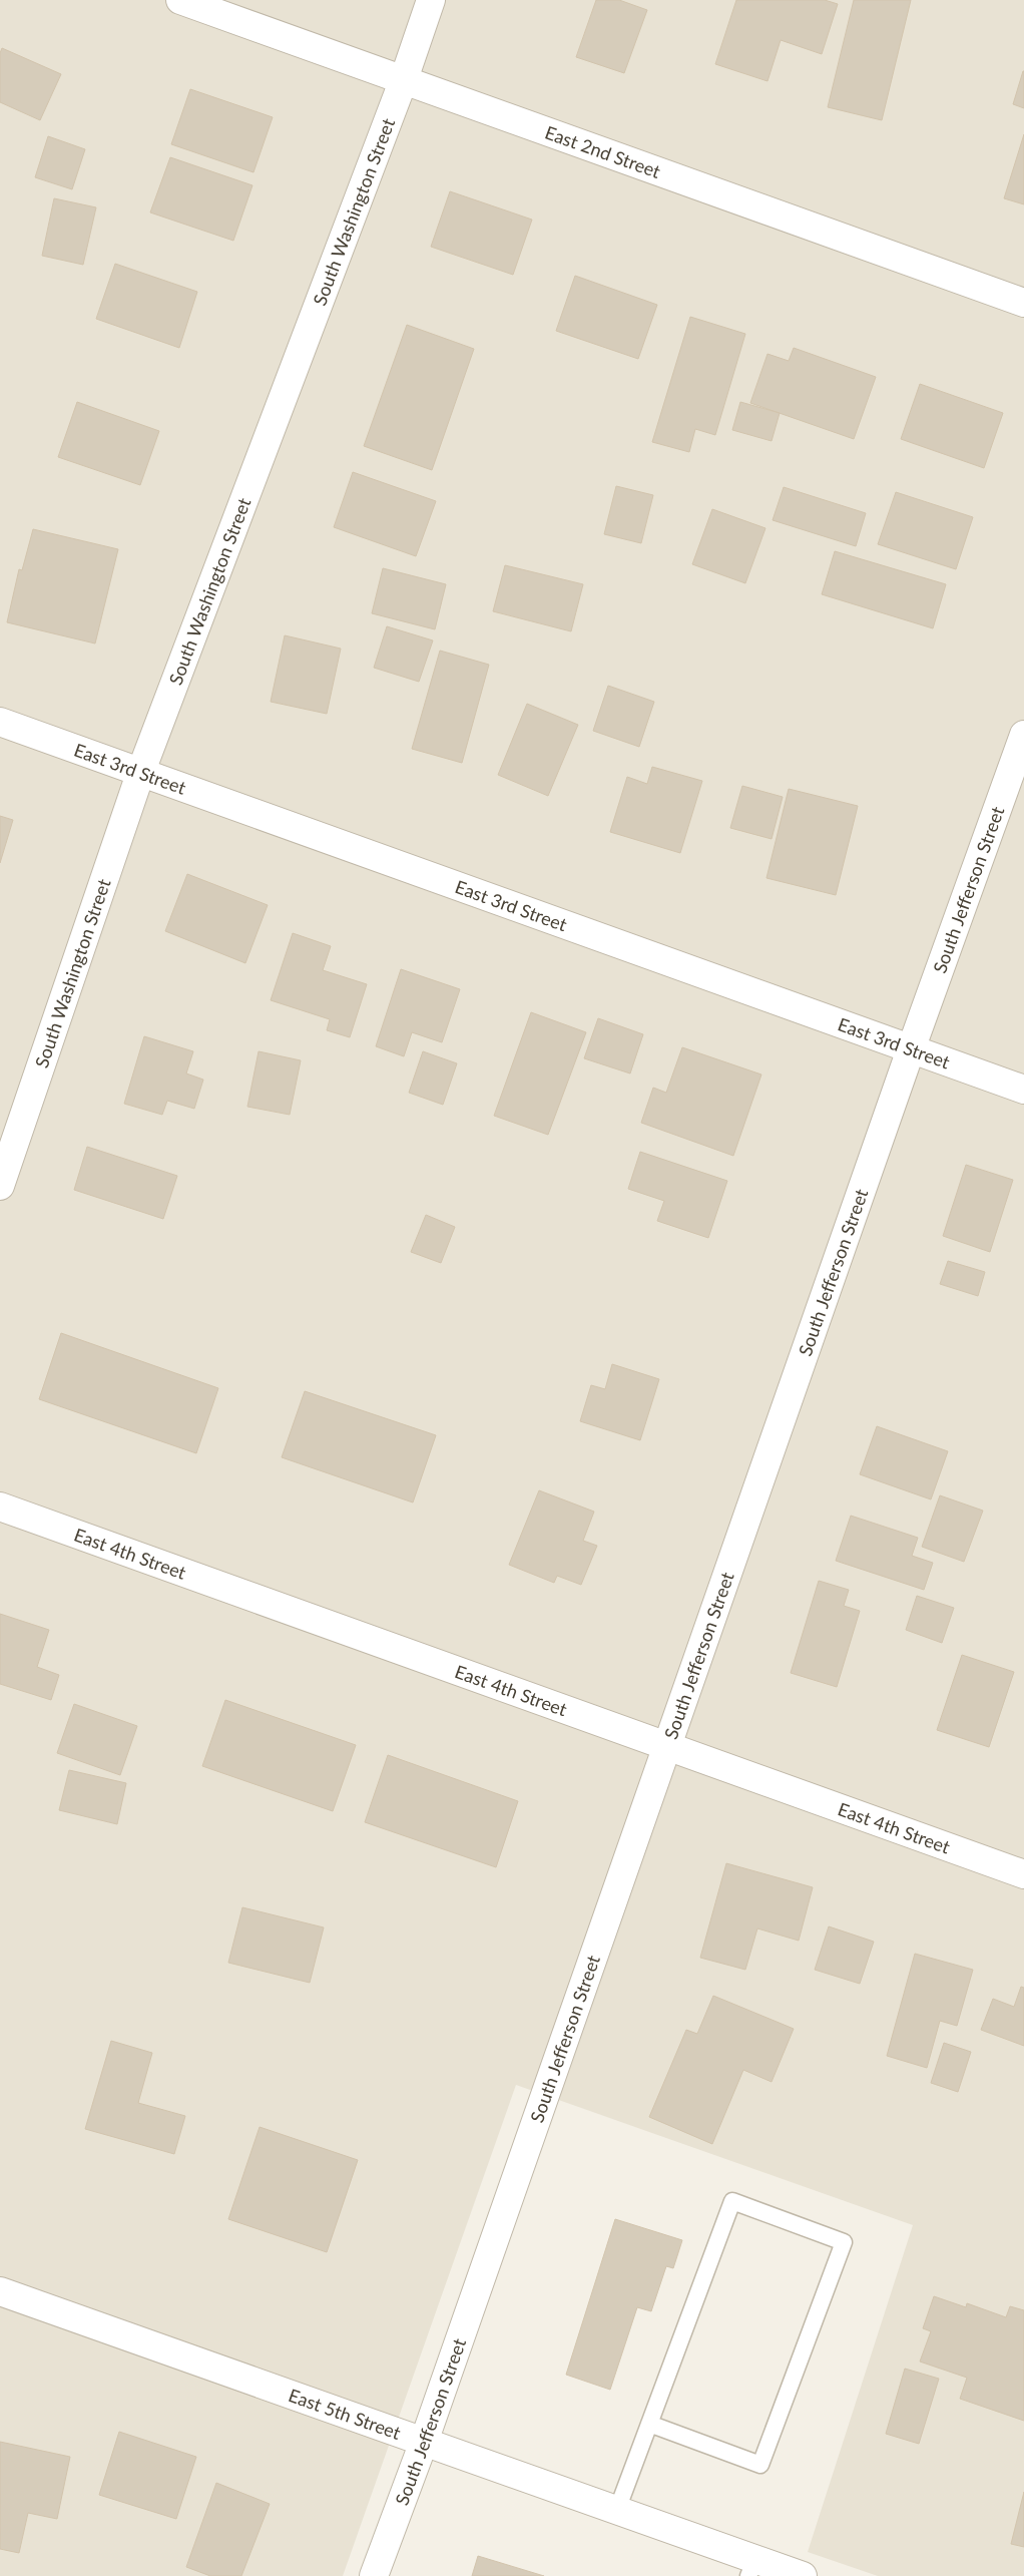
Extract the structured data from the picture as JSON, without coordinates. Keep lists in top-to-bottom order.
{
  "streets": {
    "street": [
      "East 2nd Street",
      "South Washington Street",
      "East 3rd Street",
      "South Jefferson Street",
      "East 4th Street",
      "East 5th Street"
    ]
  },
  "crossings": [
    ["East 2nd Street", "South Washington Street"],
    ["South Washington Street", "East 3rd Street"],
    ["East 3rd Street", "South Jefferson Street"],
    ["South Jefferson Street", "East 4th Street"],
    ["South Jefferson Street", "East 5th Street"]
  ]
}
